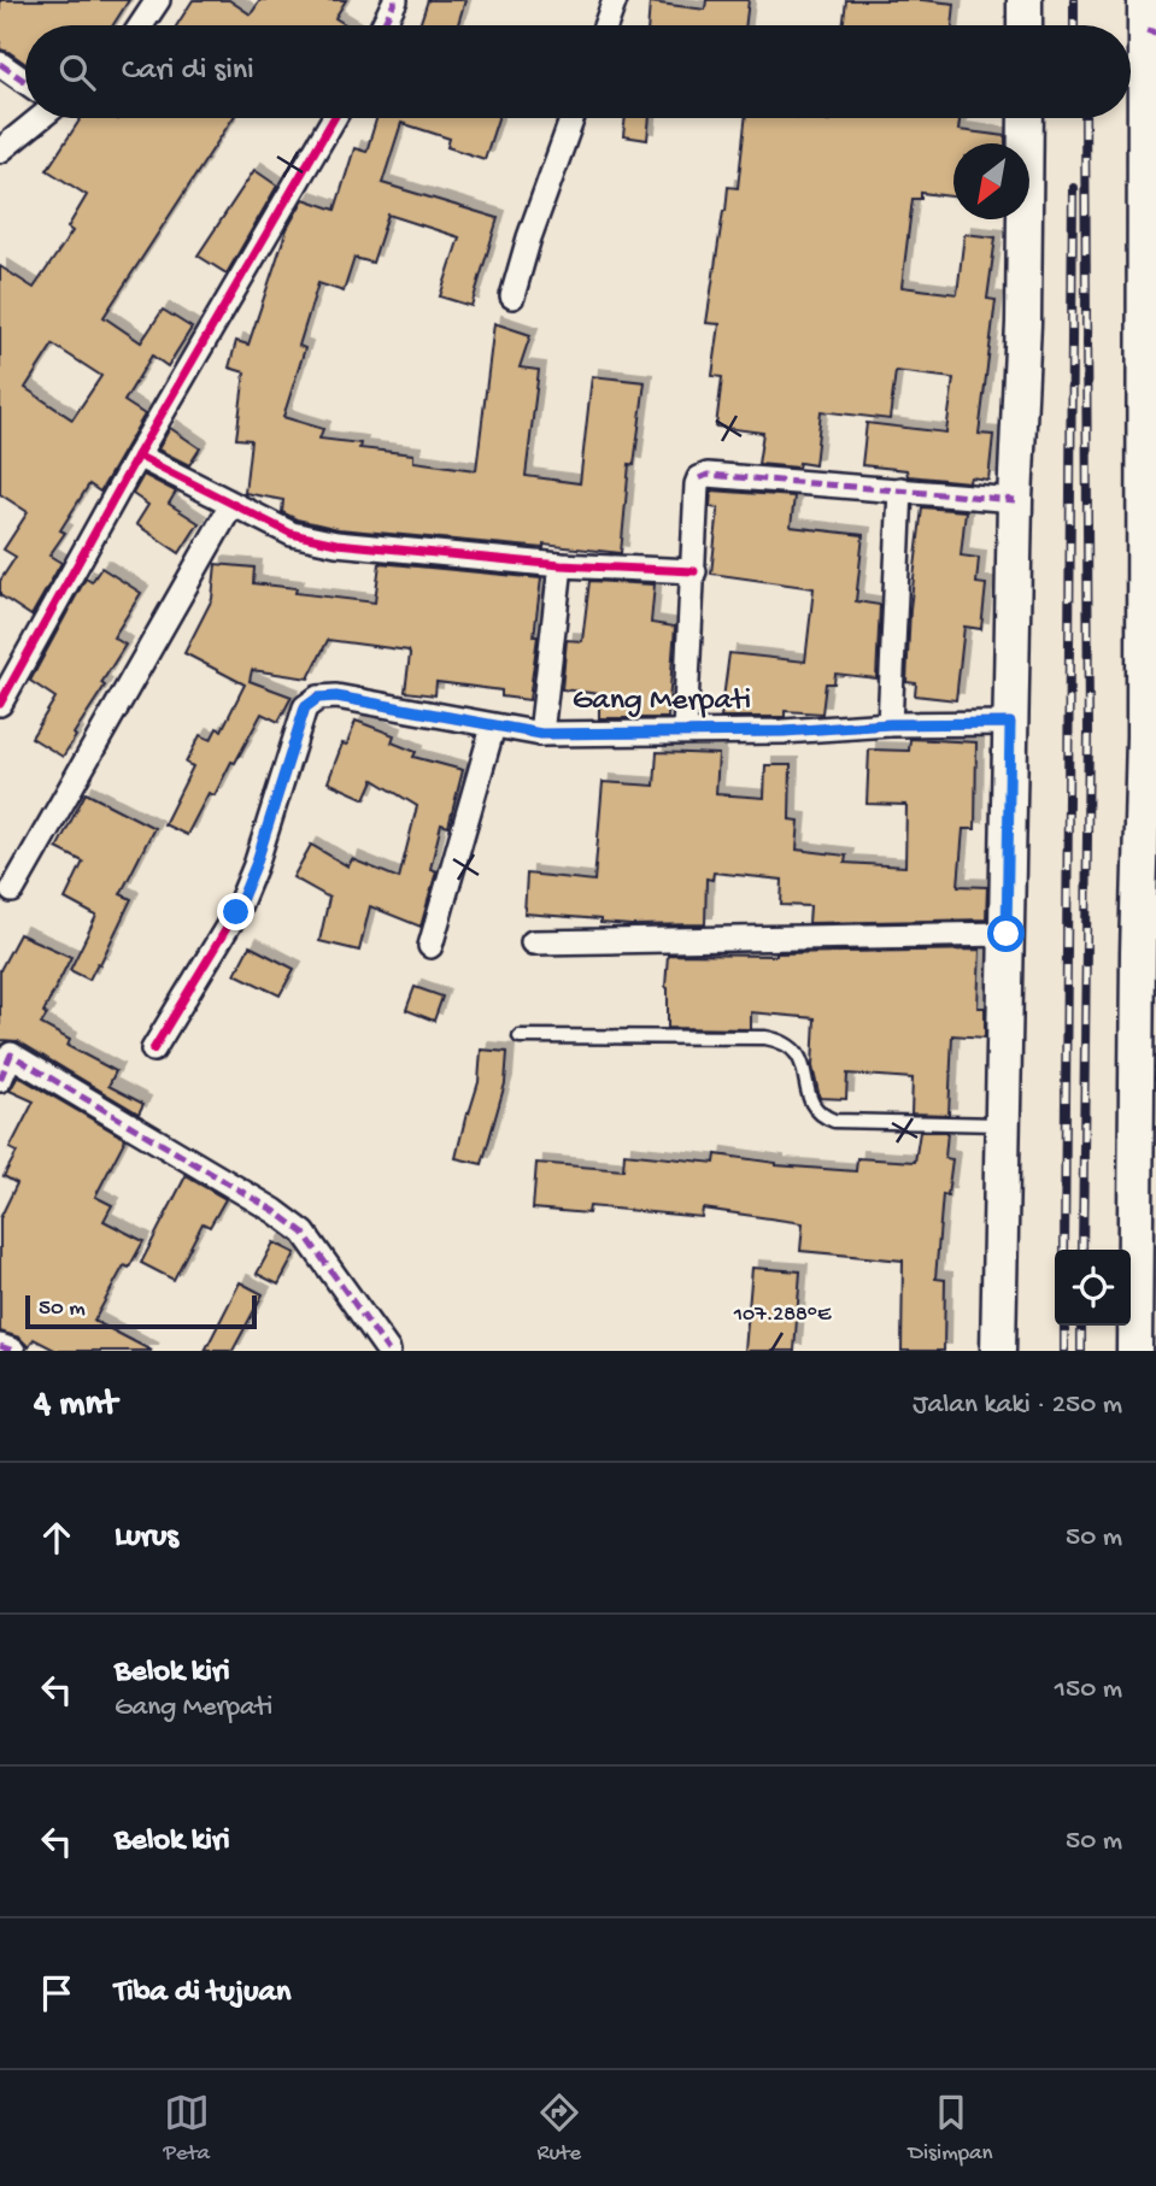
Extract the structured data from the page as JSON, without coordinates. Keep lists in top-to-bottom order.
{
  "streets": {
    "street": ["Gang Merpati"]
  },
  "scale_bar": "50 m",
  "north": "bottom left",
  "page": {
    "search": "Cari di sini",
    "scale": "50 m",
    "heading": ["4 mnt", "Jalan kaki · 250 m"],
    "list": [
      ["Lurus", "50 m"],
      ["Belok kiri", "Gang Merpati", "150 m"],
      ["Belok kiri", "50 m"],
      "Tiba di tujuan"
    ],
    "nav": ["Peta", "Rute", "Disimpan"]
  },
  "coordinates": ["107.288°E"]
}
